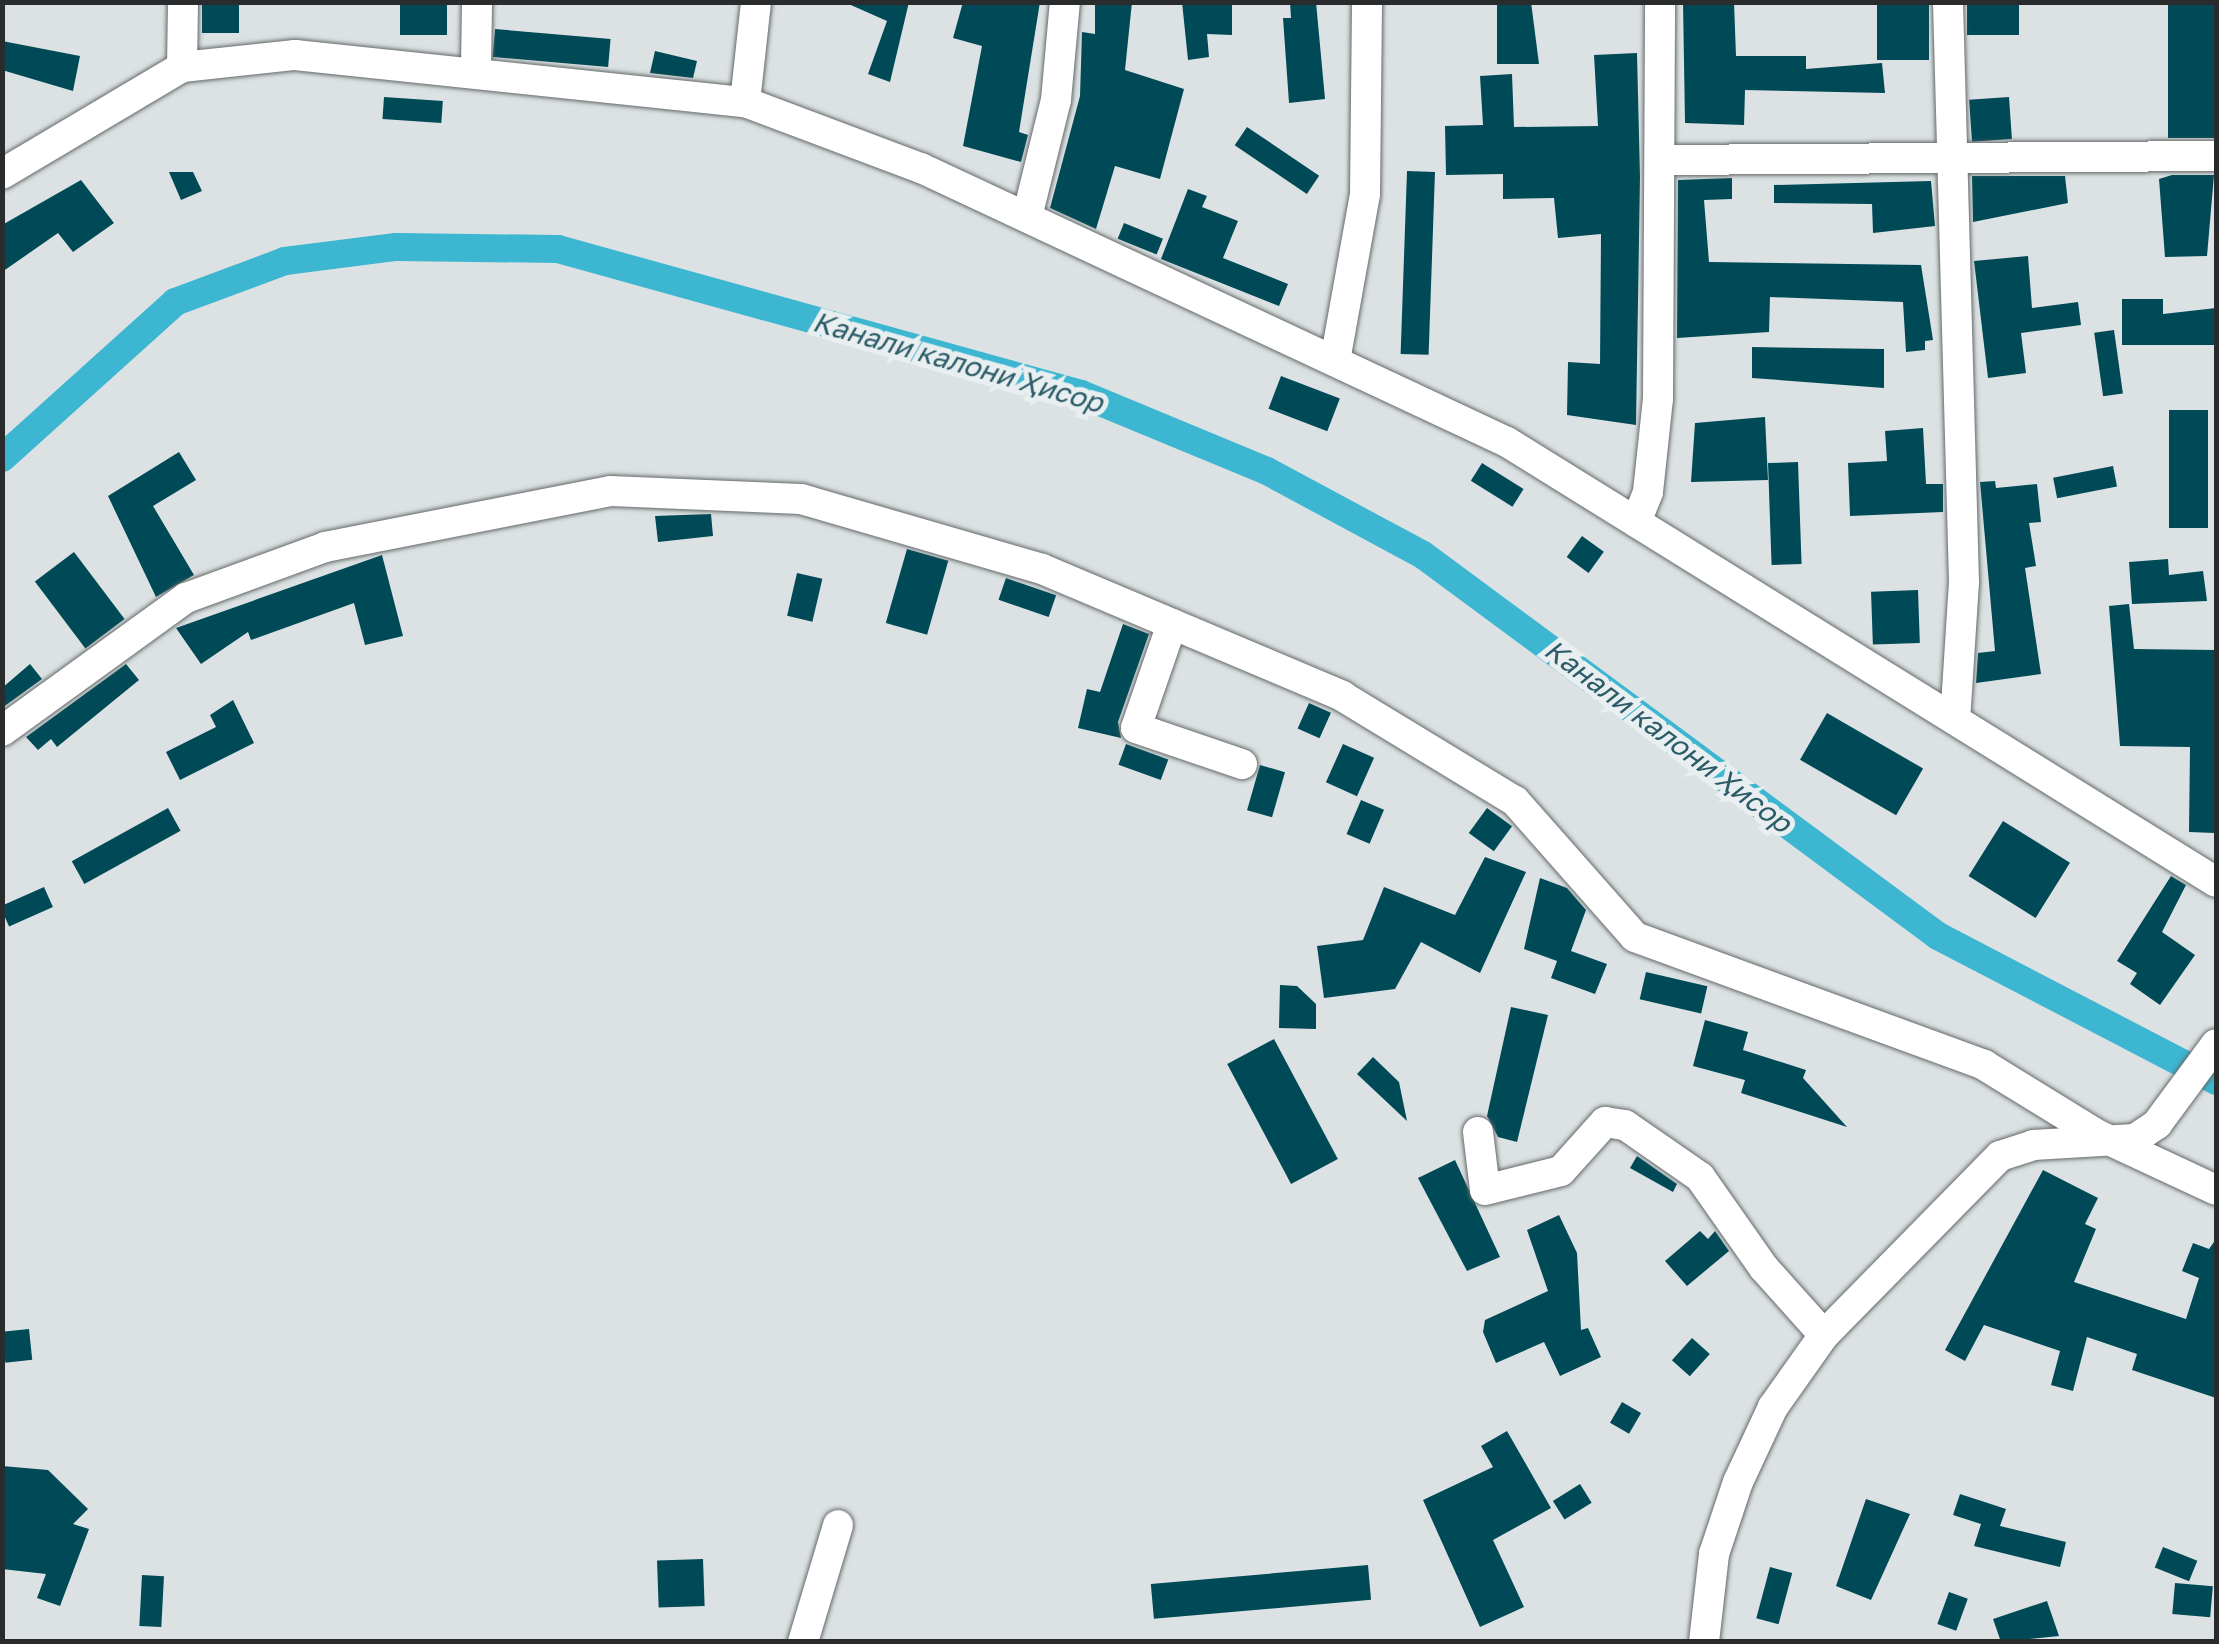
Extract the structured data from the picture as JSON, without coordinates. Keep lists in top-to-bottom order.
{
  "water": ["Канали калони Ҳисор"]
}
